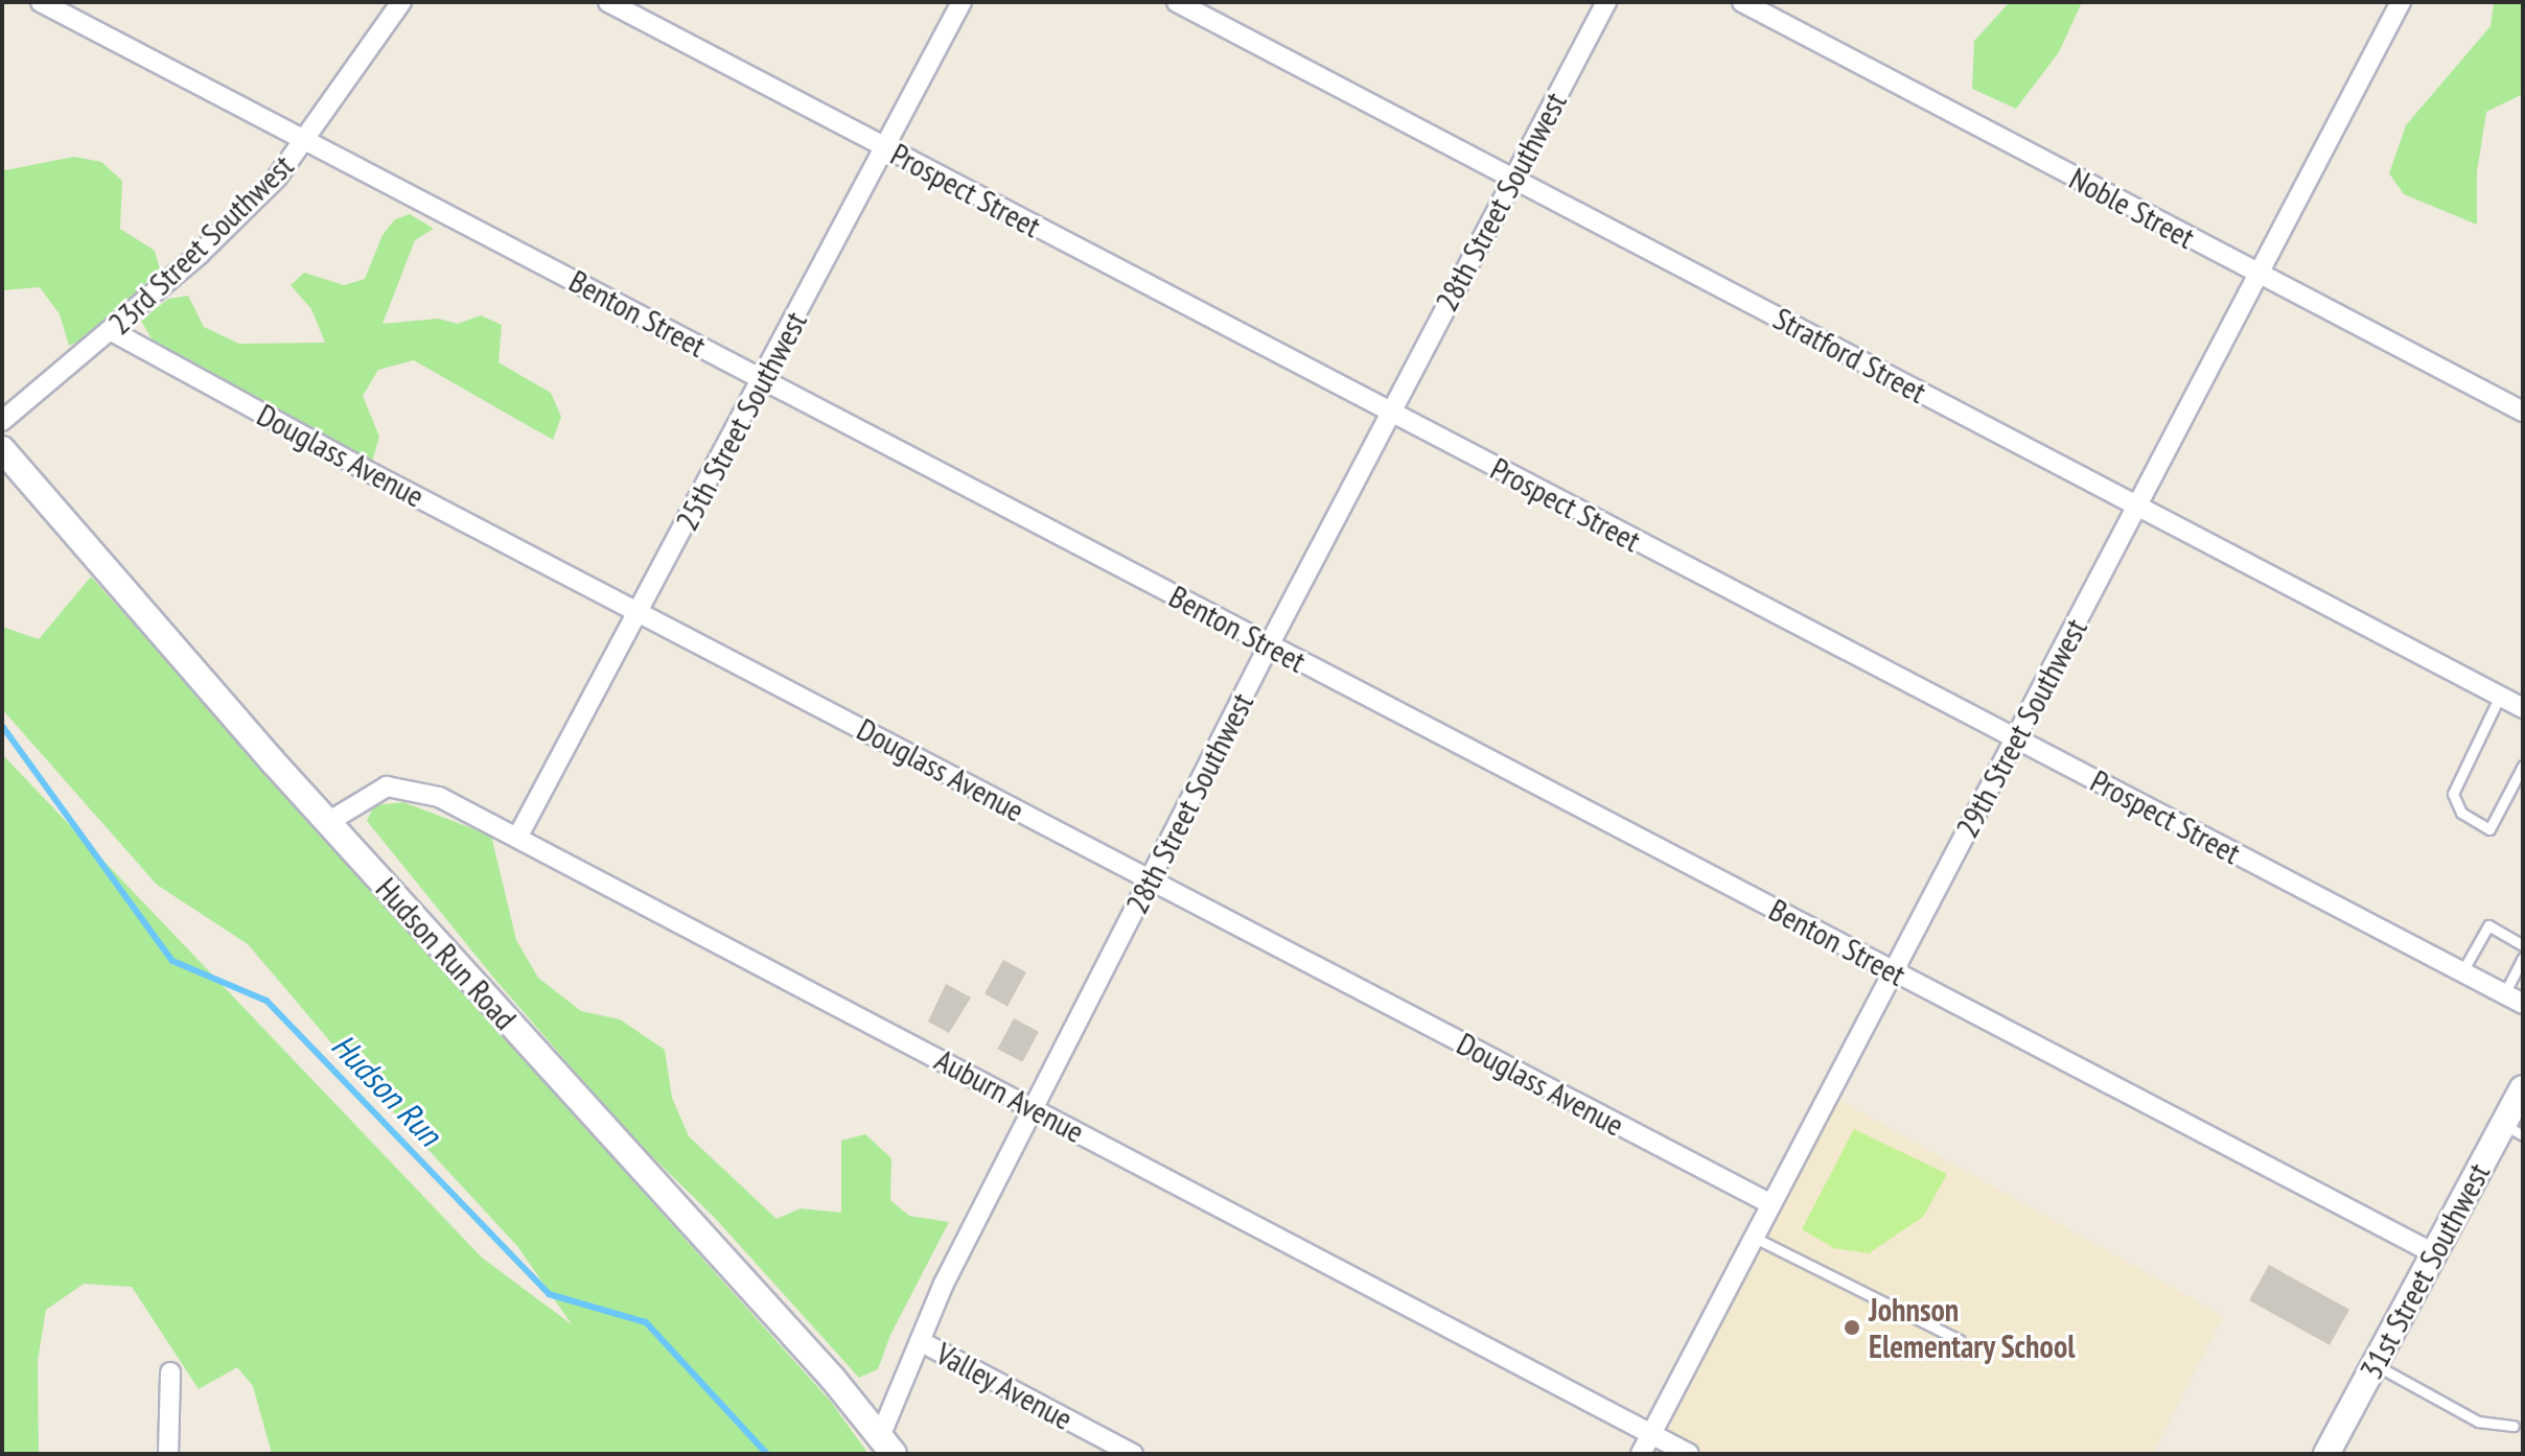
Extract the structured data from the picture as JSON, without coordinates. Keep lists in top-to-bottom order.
{
  "streets": {
    "main road": ["Hudson Run Road", "31st Street Southwest"],
    "street": [
      "Prospect Street",
      "28th Street Southwest",
      "Noble Street",
      "23rd Street Southwest",
      "Benton Street",
      "Stratford Street",
      "25th Street Southwest",
      "Douglass Avenue",
      "29th Street Southwest",
      "Auburn Avenue",
      "Valley Avenue"
    ]
  },
  "crossings": [
    ["Prospect Street", "28th Street Southwest"],
    ["Prospect Street", "25th Street Southwest"],
    ["Prospect Street", "29th Street Southwest"],
    ["28th Street Southwest", "Benton Street"],
    ["28th Street Southwest", "Stratford Street"],
    ["28th Street Southwest", "Douglass Avenue"],
    ["28th Street Southwest", "Hudson Run Road"],
    ["28th Street Southwest", "Auburn Avenue"],
    ["28th Street Southwest", "Valley Avenue"],
    ["Noble Street", "29th Street Southwest"],
    ["23rd Street Southwest", "Benton Street"],
    ["23rd Street Southwest", "Douglass Avenue"],
    ["Benton Street", "25th Street Southwest"],
    ["Benton Street", "29th Street Southwest"],
    ["Benton Street", "31st Street Southwest"],
    ["Stratford Street", "29th Street Southwest"],
    ["25th Street Southwest", "Douglass Avenue"],
    ["25th Street Southwest", "Auburn Avenue"],
    ["Douglass Avenue", "29th Street Southwest"],
    ["29th Street Southwest", "Auburn Avenue"],
    ["Hudson Run Road", "Auburn Avenue"]
  ],
  "water": ["Hudson Run"],
  "places": ["Johnson Elementary School"]
}
